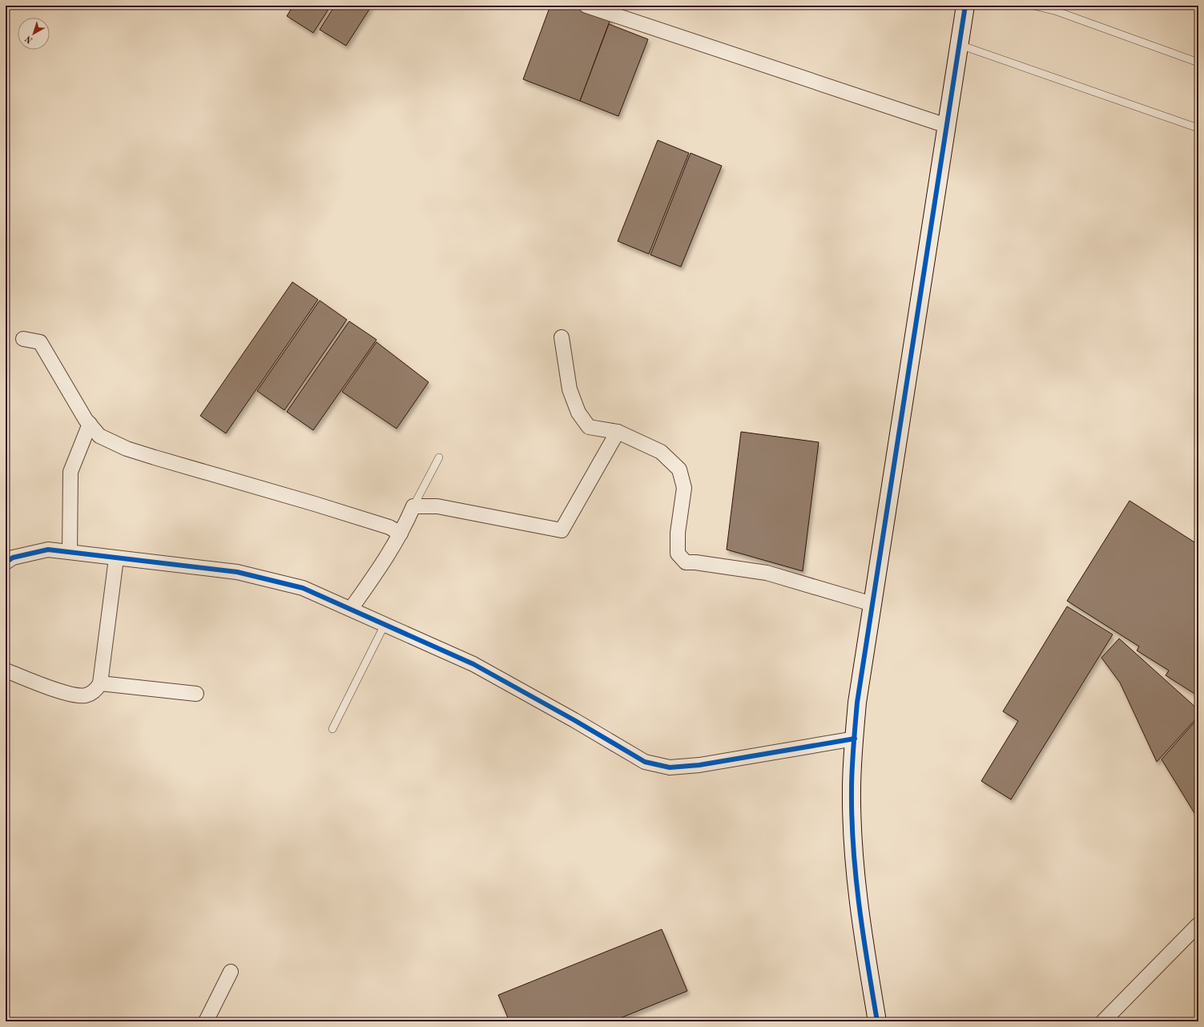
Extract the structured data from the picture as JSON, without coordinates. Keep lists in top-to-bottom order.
{
  "north": "bottom left"
}
